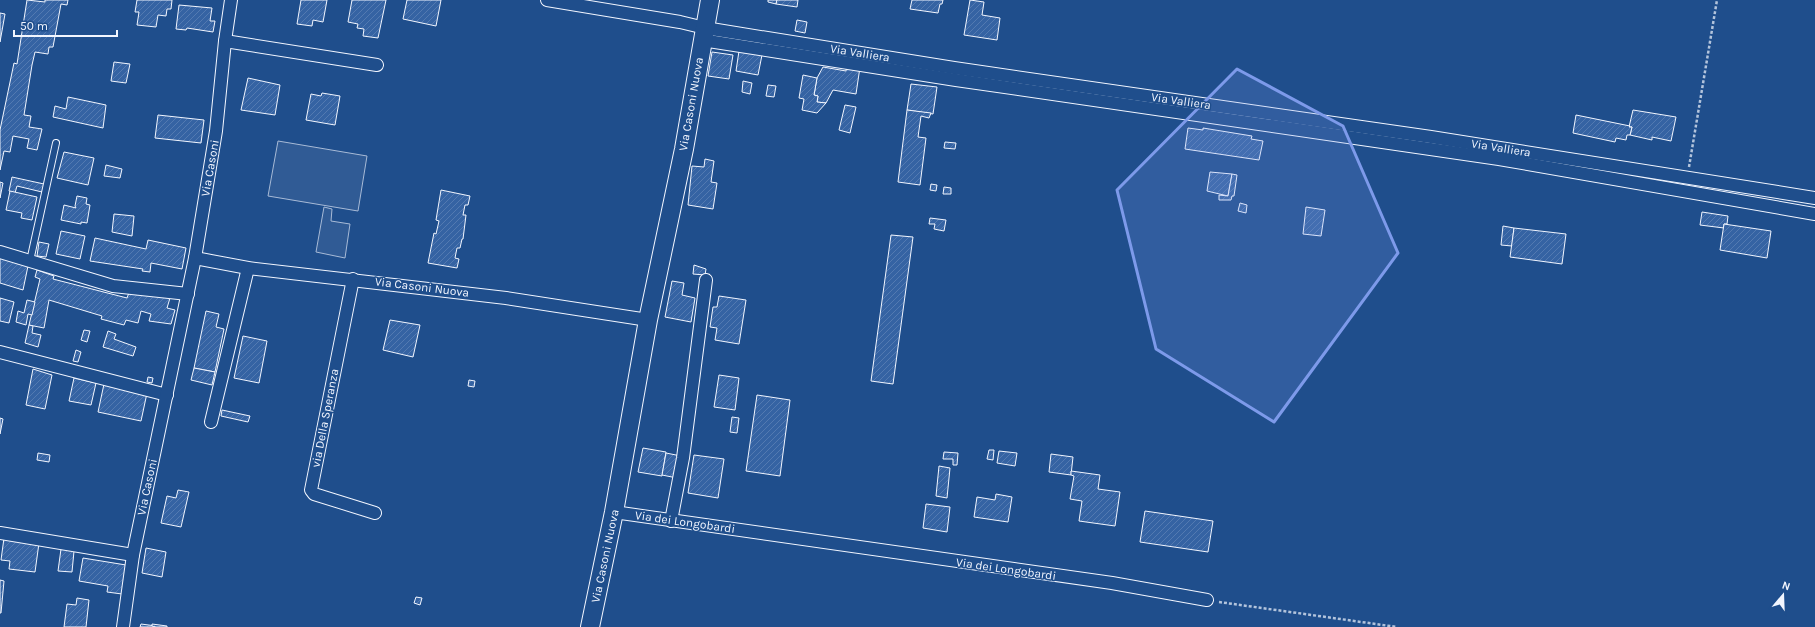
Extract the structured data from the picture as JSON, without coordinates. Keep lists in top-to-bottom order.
{
  "streets": {
    "main road": ["Via Casoni Nuova"],
    "street": [
      "Via Valliera",
      "Via Casoni",
      "via Della Speranza",
      "Via dei Longobardi"
    ]
  },
  "crossings": [
    ["Via Valliera", "Via Casoni Nuova"],
    ["Via Casoni Nuova", "Via Casoni"],
    ["Via Casoni Nuova", "via Della Speranza"],
    ["Via Casoni Nuova", "Via dei Longobardi"]
  ],
  "scale_bar": "50 m",
  "north": "top"
}
